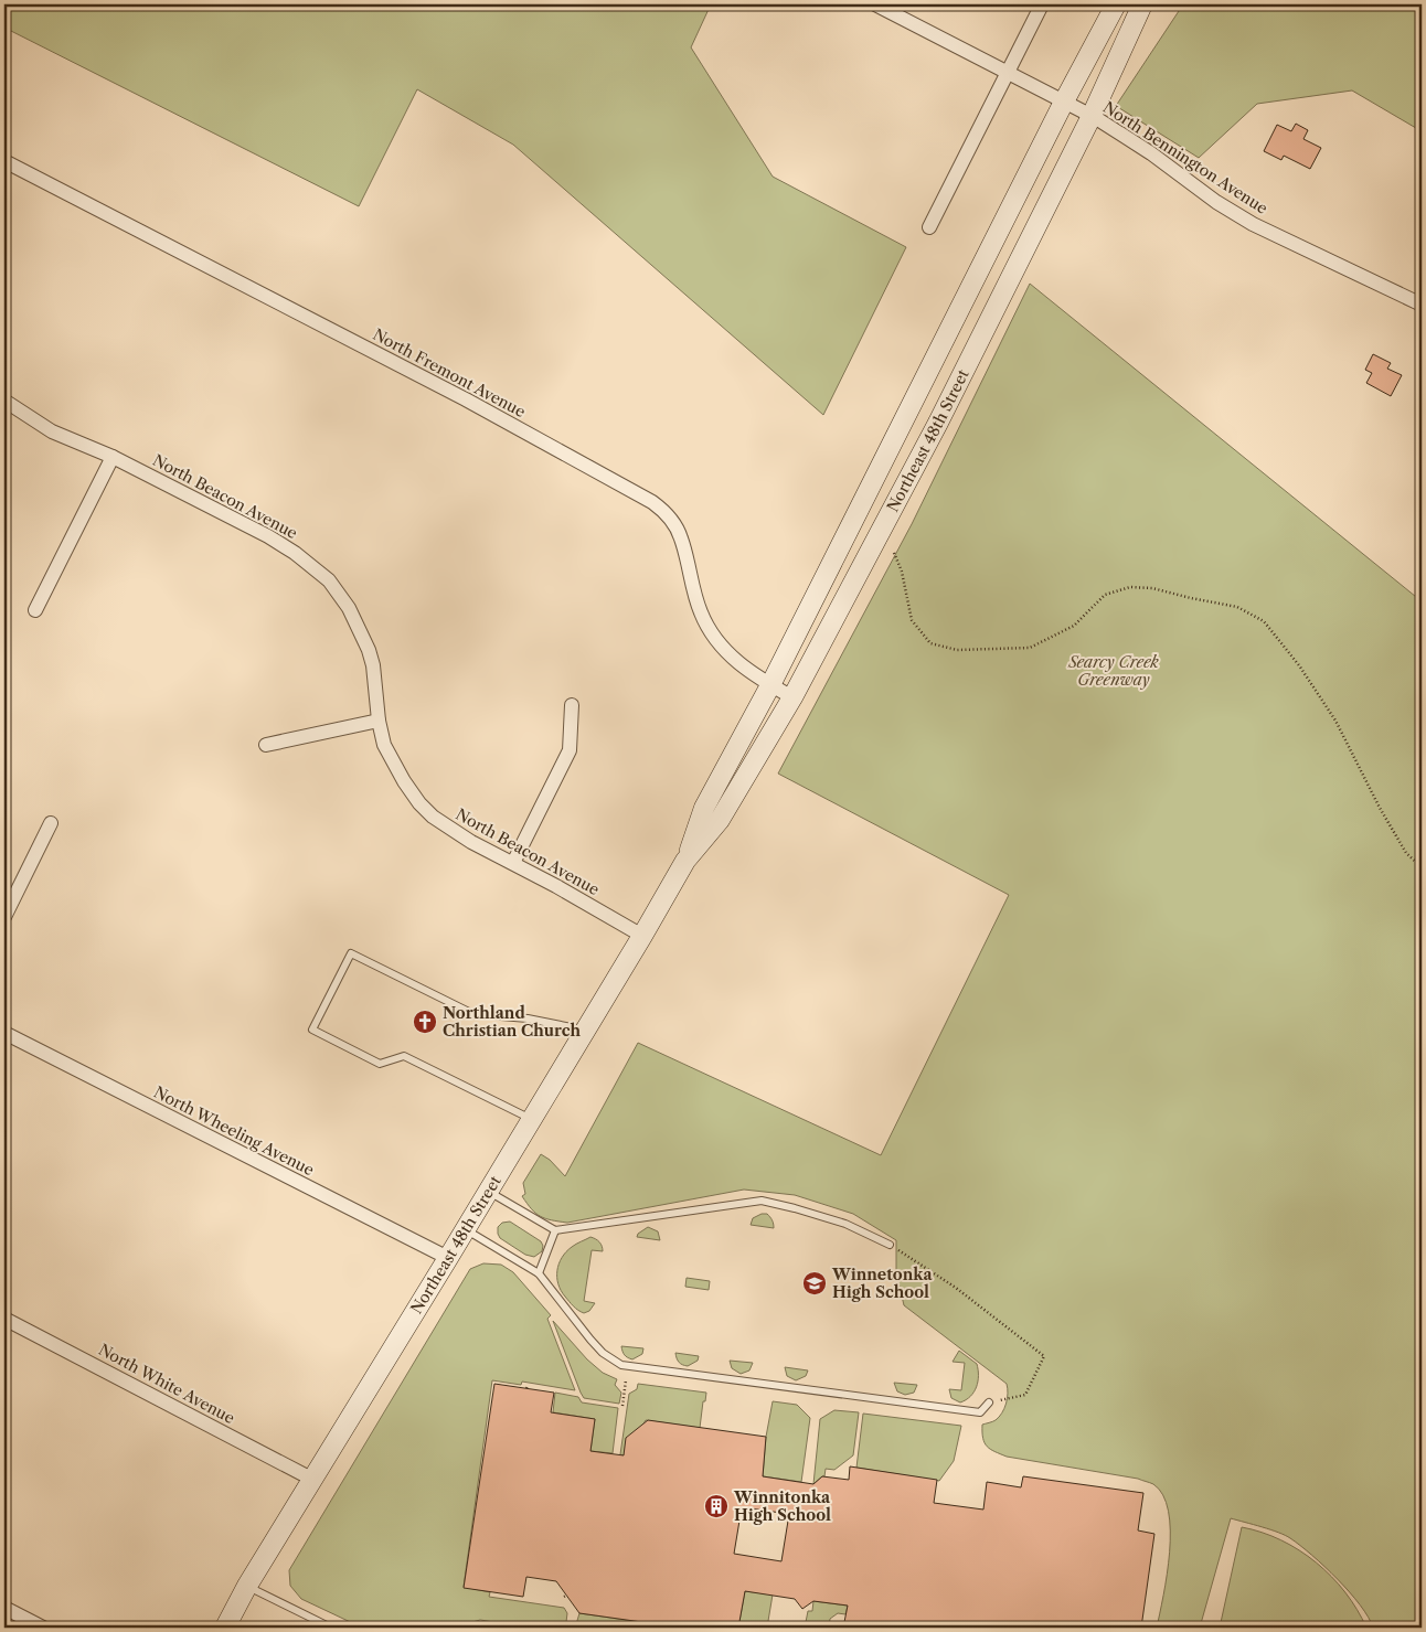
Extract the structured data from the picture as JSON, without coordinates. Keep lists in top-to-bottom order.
{
  "streets": {
    "street": [
      "North Bennington Avenue",
      "North Fremont Avenue",
      "Northeast 48th Street",
      "North Beacon Avenue",
      "North Wheeling Avenue",
      "North White Avenue"
    ]
  },
  "crossings": [
    ["North Bennington Avenue", "Northeast 48th Street"],
    ["North Fremont Avenue", "Northeast 48th Street"],
    ["Northeast 48th Street", "North Beacon Avenue"],
    ["Northeast 48th Street", "North Wheeling Avenue"],
    ["Northeast 48th Street", "North White Avenue"]
  ],
  "parks": ["Searcy Creek Greenway"],
  "places": {
    "church": ["Northland Christian Church"],
    "school or university": ["Winnetonka High School"],
    "building": ["Winnitonka High School"]
  }
}
